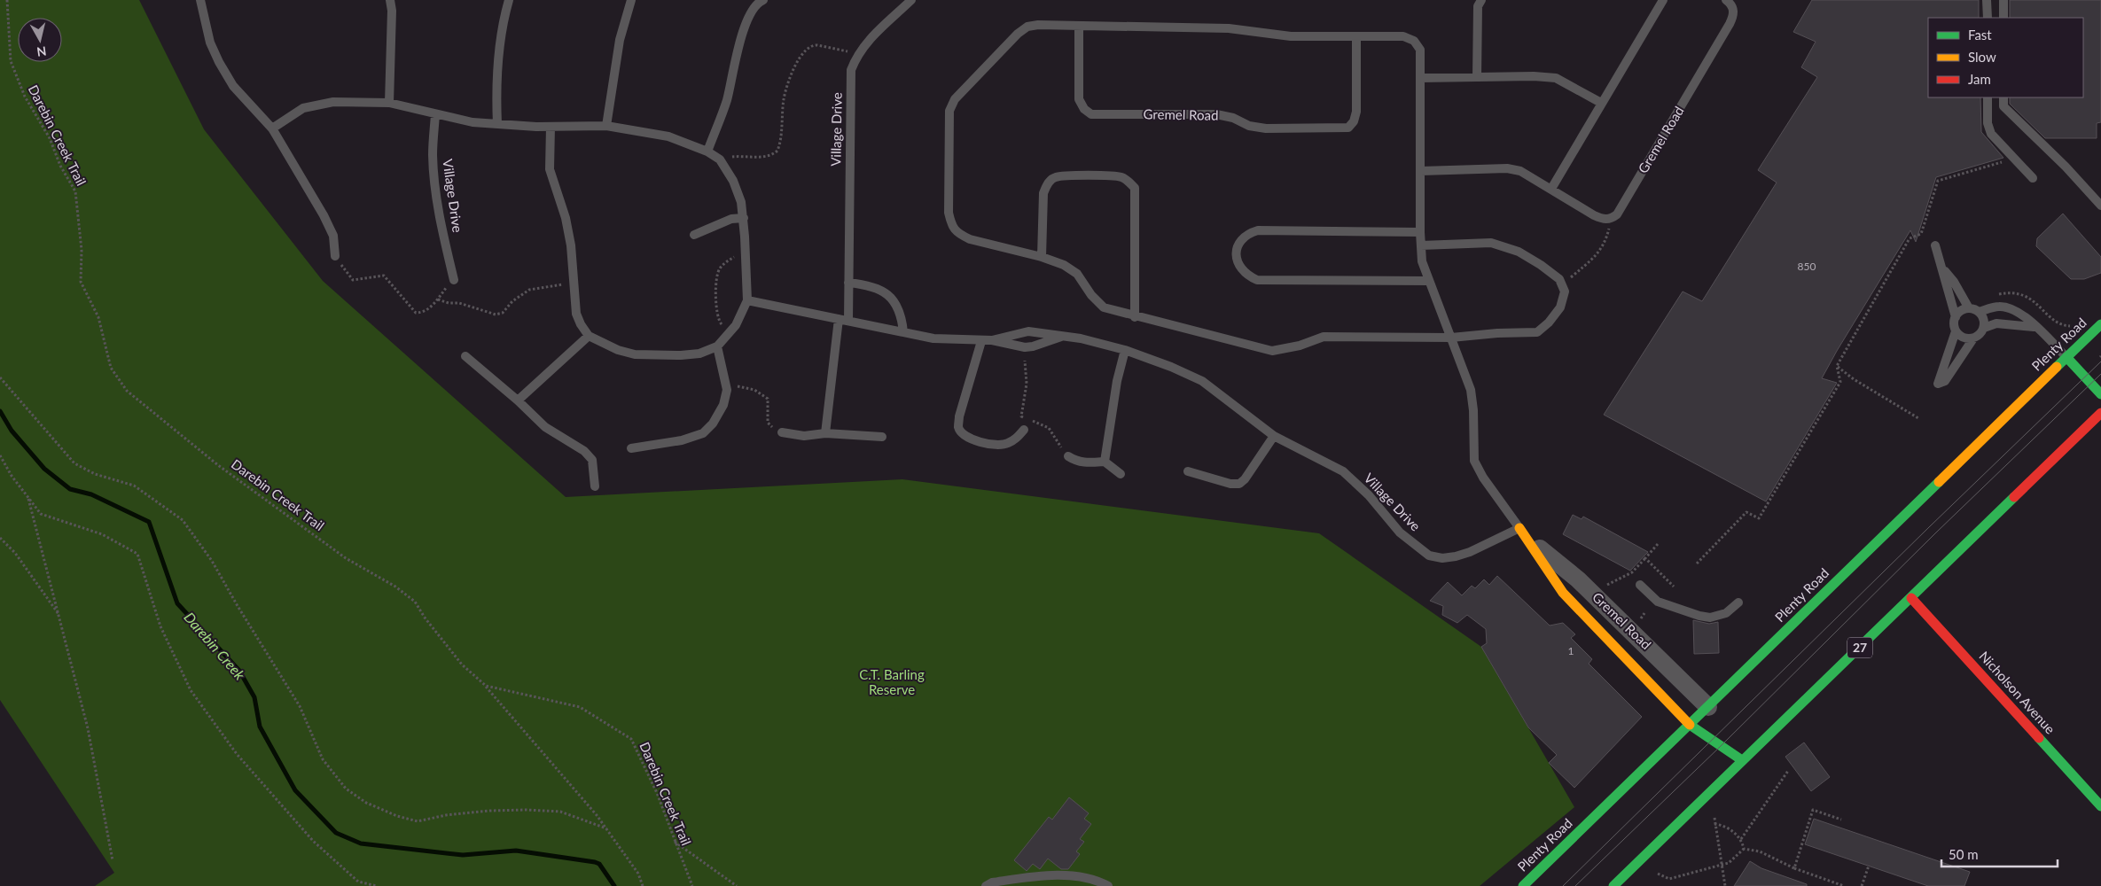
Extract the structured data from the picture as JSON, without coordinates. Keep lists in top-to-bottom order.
{
  "streets": {
    "main road": [
      "Gremel Road",
      "Plenty Road",
      "27",
      "Nicholson Avenue"
    ],
    "lane": ["Village Drive"],
    "path": ["Darebin Creek Trail"]
  },
  "crossings": [
    ["Gremel Road", "Village Drive"],
    ["Gremel Road", "Plenty Road"],
    ["Gremel Road", "27"],
    ["27", "Nicholson Avenue"]
  ],
  "water": ["Darebin Creek"],
  "parks": ["C.T. Barling Reserve"],
  "house_numbers": ["850", "1"],
  "legend": ["Fast", "Slow", "Jam"],
  "scale_bar": "50 m",
  "north": "bottom"
}
